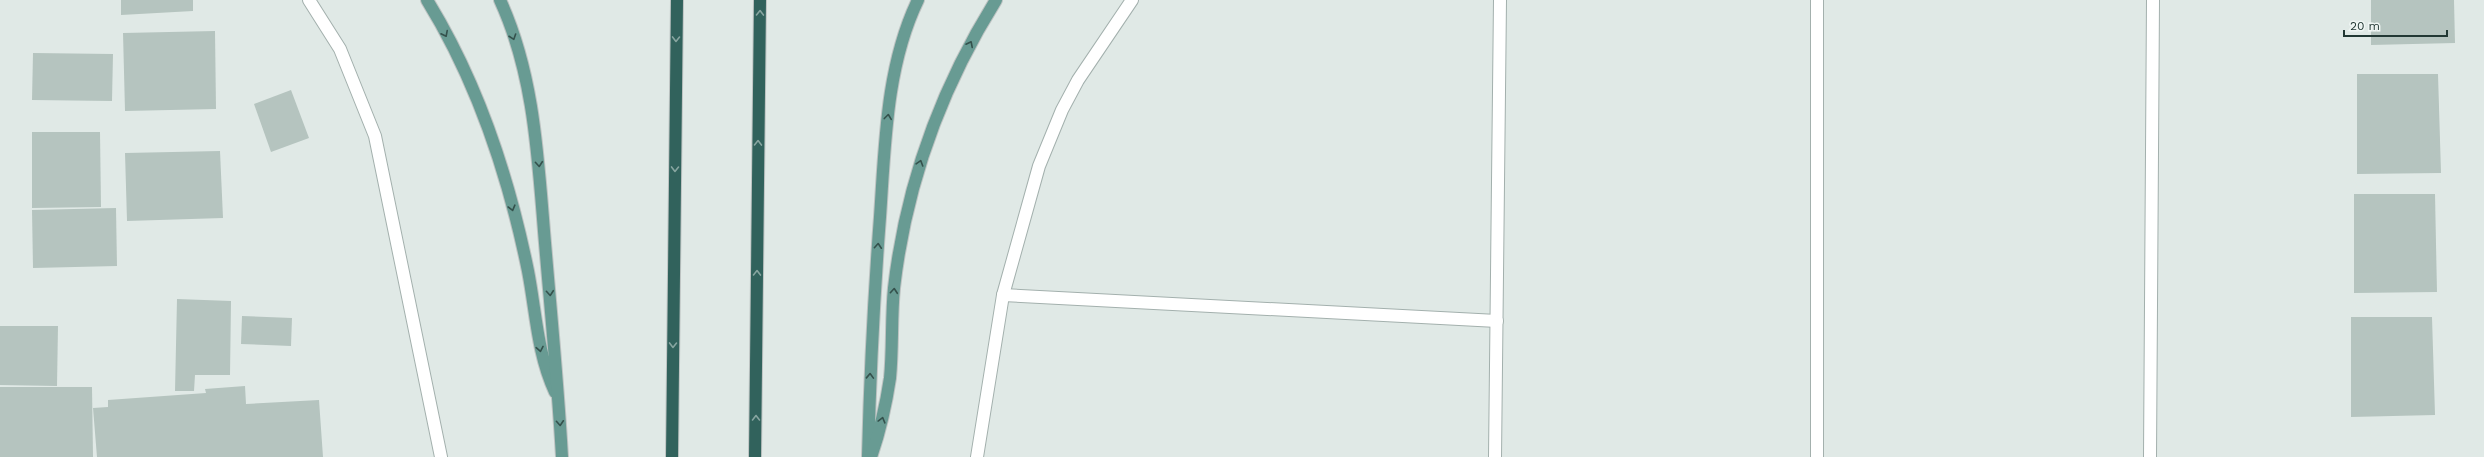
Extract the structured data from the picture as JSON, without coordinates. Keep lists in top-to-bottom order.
{
  "scale_bar": "20 m"
}
